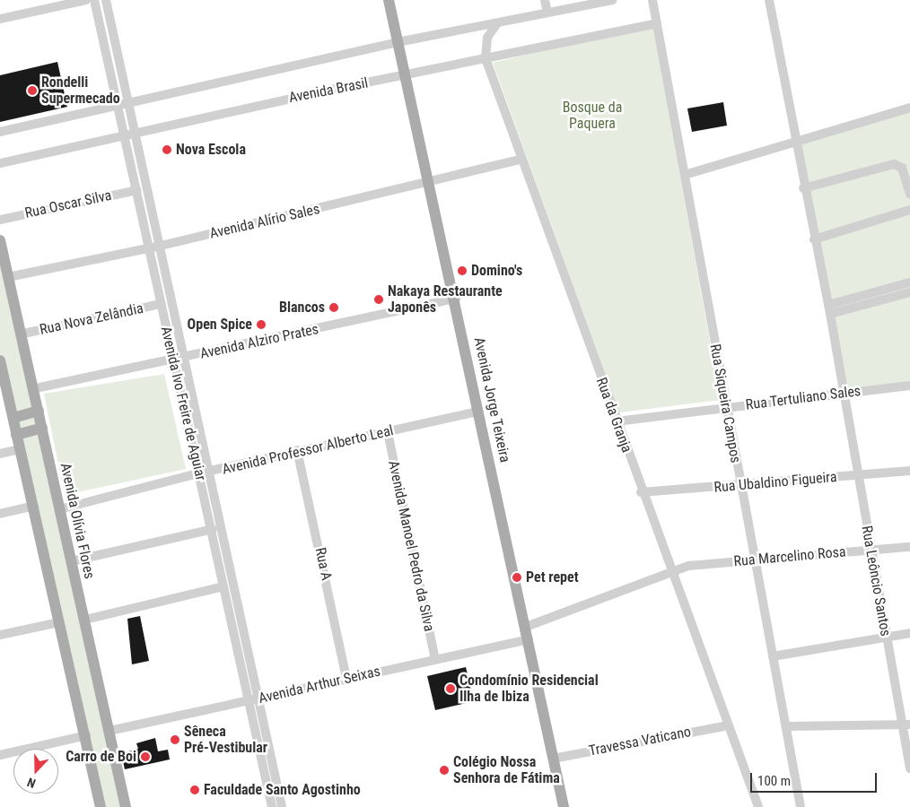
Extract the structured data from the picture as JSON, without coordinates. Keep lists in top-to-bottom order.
{
  "streets": {
    "main road": ["Avenida Jorge Teixeira", "Avenida Olívia Flores"],
    "street": [
      "Avenida Brasil",
      "Rua Oscar Silva",
      "Avenida Alírio Sales",
      "Rua Nova Zelândia",
      "Avenida Alziro Prates",
      "Rua Tertuliano Sales",
      "Avenida Ivo Freire de Aguiar",
      "Rua Siqueira Campos",
      "Rua da Granja",
      "Avenida Professor Alberto Leal",
      "Rua Ubaldino Figueira",
      "Avenida Manoel Pedro da Silva",
      "Rua Marcelino Rosa",
      "Rua A",
      "Rua Leôncio Santos",
      "Avenida Arthur Seixas",
      "Travessa Vaticano"
    ]
  },
  "crossings": [
    ["Avenida Brasil", "Avenida Jorge Teixeira"],
    ["Avenida Brasil", "Avenida Ivo Freire de Aguiar"],
    ["Avenida Brasil", "Rua Siqueira Campos"],
    ["Avenida Brasil", "Rua da Granja"],
    ["Rua Oscar Silva", "Avenida Ivo Freire de Aguiar"],
    ["Avenida Alírio Sales", "Avenida Jorge Teixeira"],
    ["Avenida Alírio Sales", "Avenida Ivo Freire de Aguiar"],
    ["Avenida Alírio Sales", "Rua da Granja"],
    ["Avenida Alírio Sales", "Avenida Olívia Flores"],
    ["Rua Nova Zelândia", "Avenida Ivo Freire de Aguiar"],
    ["Rua Nova Zelândia", "Avenida Olívia Flores"],
    ["Avenida Alziro Prates", "Avenida Jorge Teixeira"],
    ["Avenida Alziro Prates", "Avenida Ivo Freire de Aguiar"],
    ["Avenida Alziro Prates", "Avenida Olívia Flores"],
    ["Rua Tertuliano Sales", "Rua Siqueira Campos"],
    ["Rua Tertuliano Sales", "Rua da Granja"],
    ["Rua Tertuliano Sales", "Rua Leôncio Santos"],
    ["Avenida Jorge Teixeira", "Avenida Professor Alberto Leal"],
    ["Avenida Jorge Teixeira", "Avenida Arthur Seixas"],
    ["Avenida Jorge Teixeira", "Travessa Vaticano"],
    ["Avenida Ivo Freire de Aguiar", "Avenida Professor Alberto Leal"],
    ["Avenida Ivo Freire de Aguiar", "Avenida Arthur Seixas"],
    ["Rua Siqueira Campos", "Rua Ubaldino Figueira"],
    ["Rua Siqueira Campos", "Rua Marcelino Rosa"],
    ["Rua da Granja", "Rua Ubaldino Figueira"],
    ["Rua da Granja", "Rua Marcelino Rosa"],
    ["Rua da Granja", "Travessa Vaticano"],
    ["Avenida Professor Alberto Leal", "Avenida Olívia Flores"],
    ["Avenida Professor Alberto Leal", "Avenida Manoel Pedro da Silva"],
    ["Avenida Professor Alberto Leal", "Rua A"],
    ["Rua Ubaldino Figueira", "Rua Leôncio Santos"],
    ["Avenida Olívia Flores", "Avenida Arthur Seixas"],
    ["Avenida Manoel Pedro da Silva", "Avenida Arthur Seixas"],
    ["Rua Marcelino Rosa", "Rua Leôncio Santos"],
    ["Rua A", "Avenida Arthur Seixas"]
  ],
  "parks": ["Bosque da Paquera"],
  "places": [
    "Rondelli Supermecado",
    "Nova Escola",
    "Domino's",
    "Nakaya Restaurante Japonês",
    "Blancos",
    "Open Spice",
    "Pet repet",
    "Condomínio Residencial Ilha de Ibiza",
    "Sêneca Pré-Vestibular",
    "Carro de Boi",
    "Colégio Nossa Senhora de Fátima",
    "Faculdade Santo Agostinho"
  ],
  "scale_bar": "100 m",
  "north": "bottom"
}
